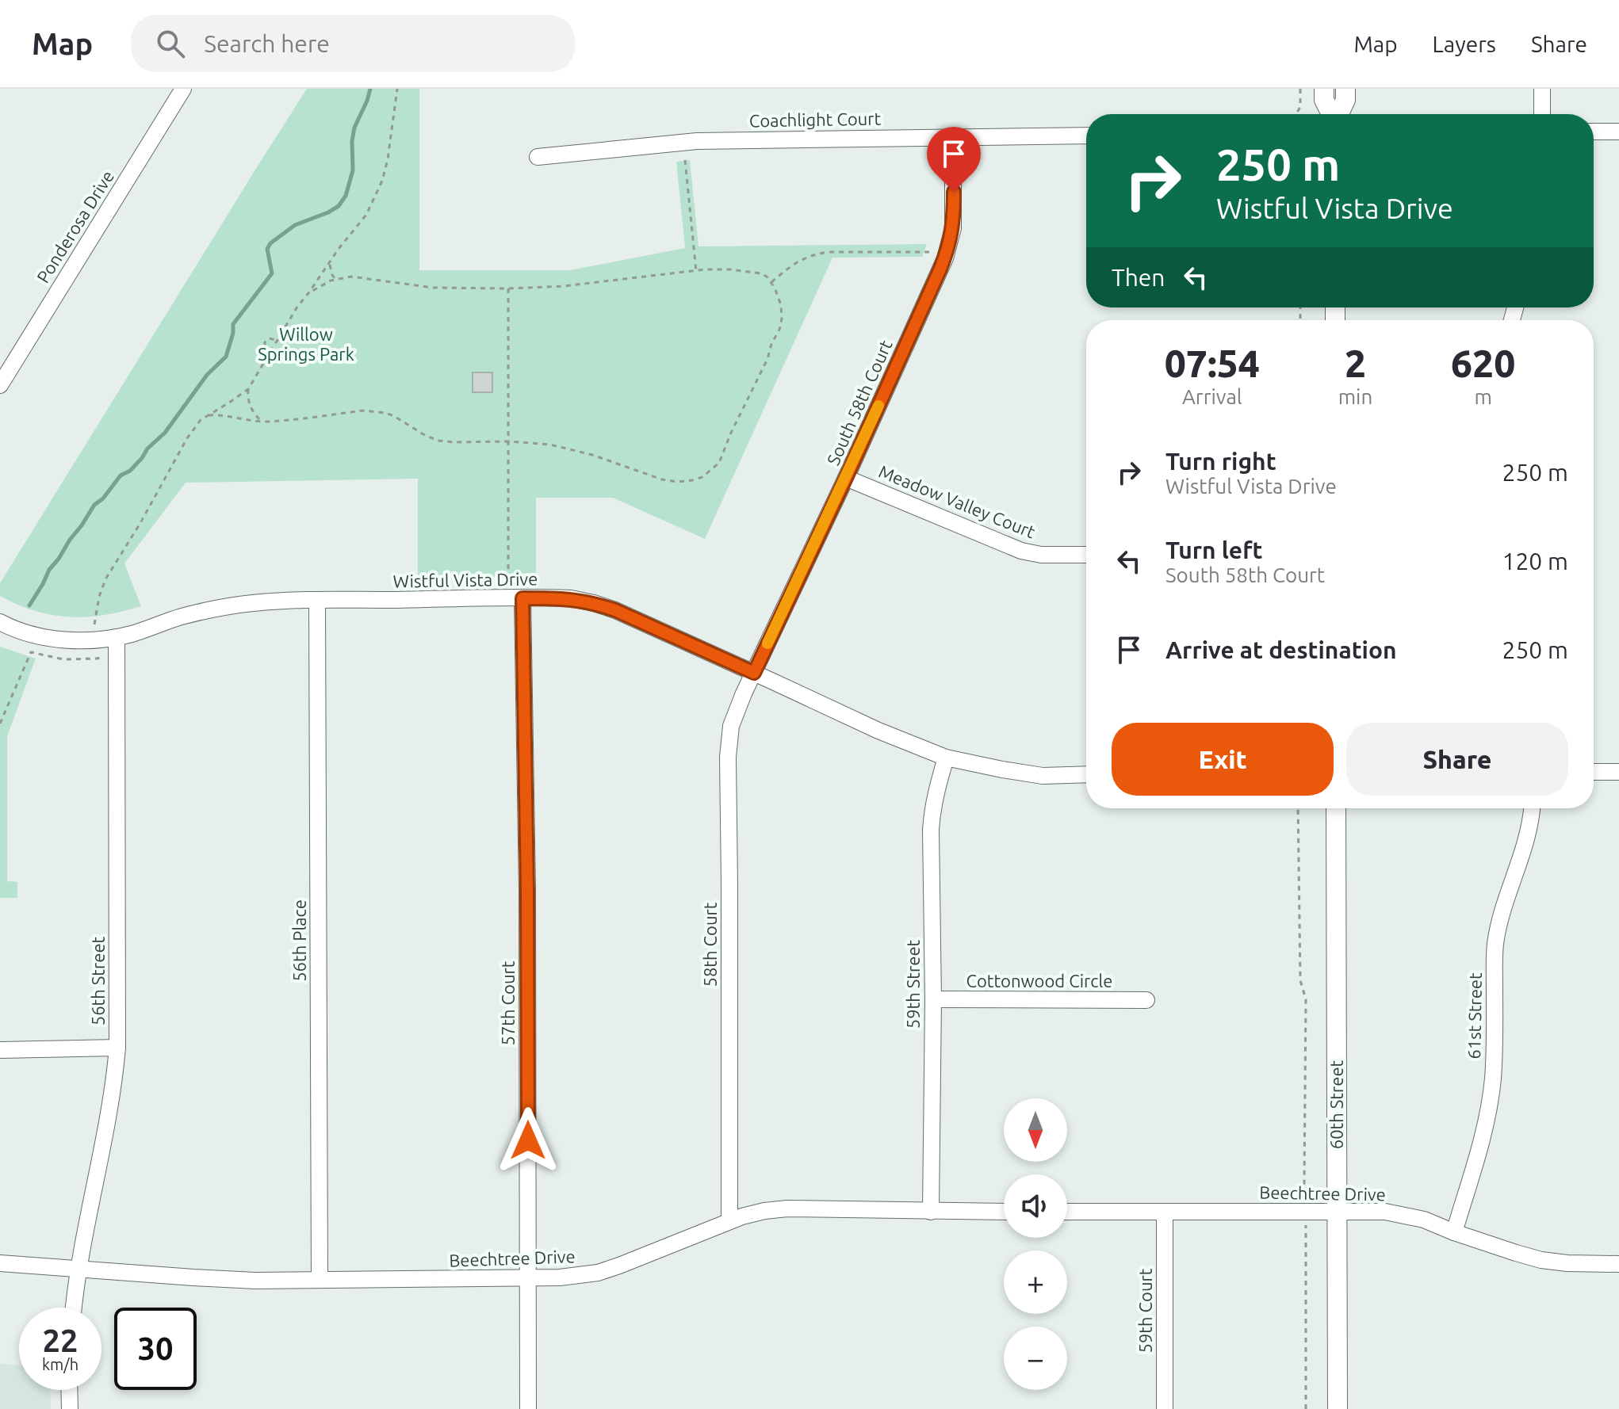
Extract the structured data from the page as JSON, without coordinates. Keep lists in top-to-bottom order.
{
  "streets": {
    "street": [
      "Coachlight Court",
      "Ponderosa Drive",
      "South 58th Court",
      "Meadow Valley Court",
      "Wistful Vista Drive",
      "56th Place",
      "58th Court",
      "56th Street",
      "Cottonwood Circle",
      "59th Street",
      "57th Court",
      "61st Street",
      "60th Street",
      "Beechtree Drive",
      "59th Court"
    ]
  },
  "crossings": [
    ["Coachlight Court", "South 58th Court"],
    ["South 58th Court", "Meadow Valley Court"],
    ["South 58th Court", "Wistful Vista Drive"],
    ["South 58th Court", "58th Court"],
    ["Wistful Vista Drive", "56th Place"],
    ["Wistful Vista Drive", "58th Court"],
    ["Wistful Vista Drive", "56th Street"],
    ["Wistful Vista Drive", "59th Street"],
    ["Wistful Vista Drive", "57th Court"],
    ["56th Place", "Beechtree Drive"],
    ["58th Court", "Beechtree Drive"],
    ["56th Street", "Beechtree Drive"],
    ["Cottonwood Circle", "59th Street"],
    ["59th Street", "Beechtree Drive"],
    ["57th Court", "Beechtree Drive"],
    ["61st Street", "Beechtree Drive"],
    ["60th Street", "Beechtree Drive"],
    ["Beechtree Drive", "59th Court"]
  ],
  "parks": ["Willow Springs Park"],
  "north": "bottom",
  "page": {
    "header": "Map",
    "search": "Search here",
    "nav": ["Map", "Layers", "Share"],
    "turn": ["250 m", "Wistful Vista Drive"],
    "then": "Then",
    "eta": [
      "07:54",
      "Arrival",
      "2",
      "min",
      "620",
      "m"
    ],
    "list": [
      {
        "name": "Turn right",
        "note": "Wistful Vista Drive",
        "value": "250 m"
      },
      {
        "name": "Turn left",
        "note": "South 58th Court",
        "value": "120 m"
      },
      {
        "name": "Arrive at destination",
        "value": "250 m"
      }
    ],
    "buttons": ["Exit", "Share"],
    "map_buttons": ["+", "−"],
    "speed": "22 km/h",
    "limit": "30"
  }
}
